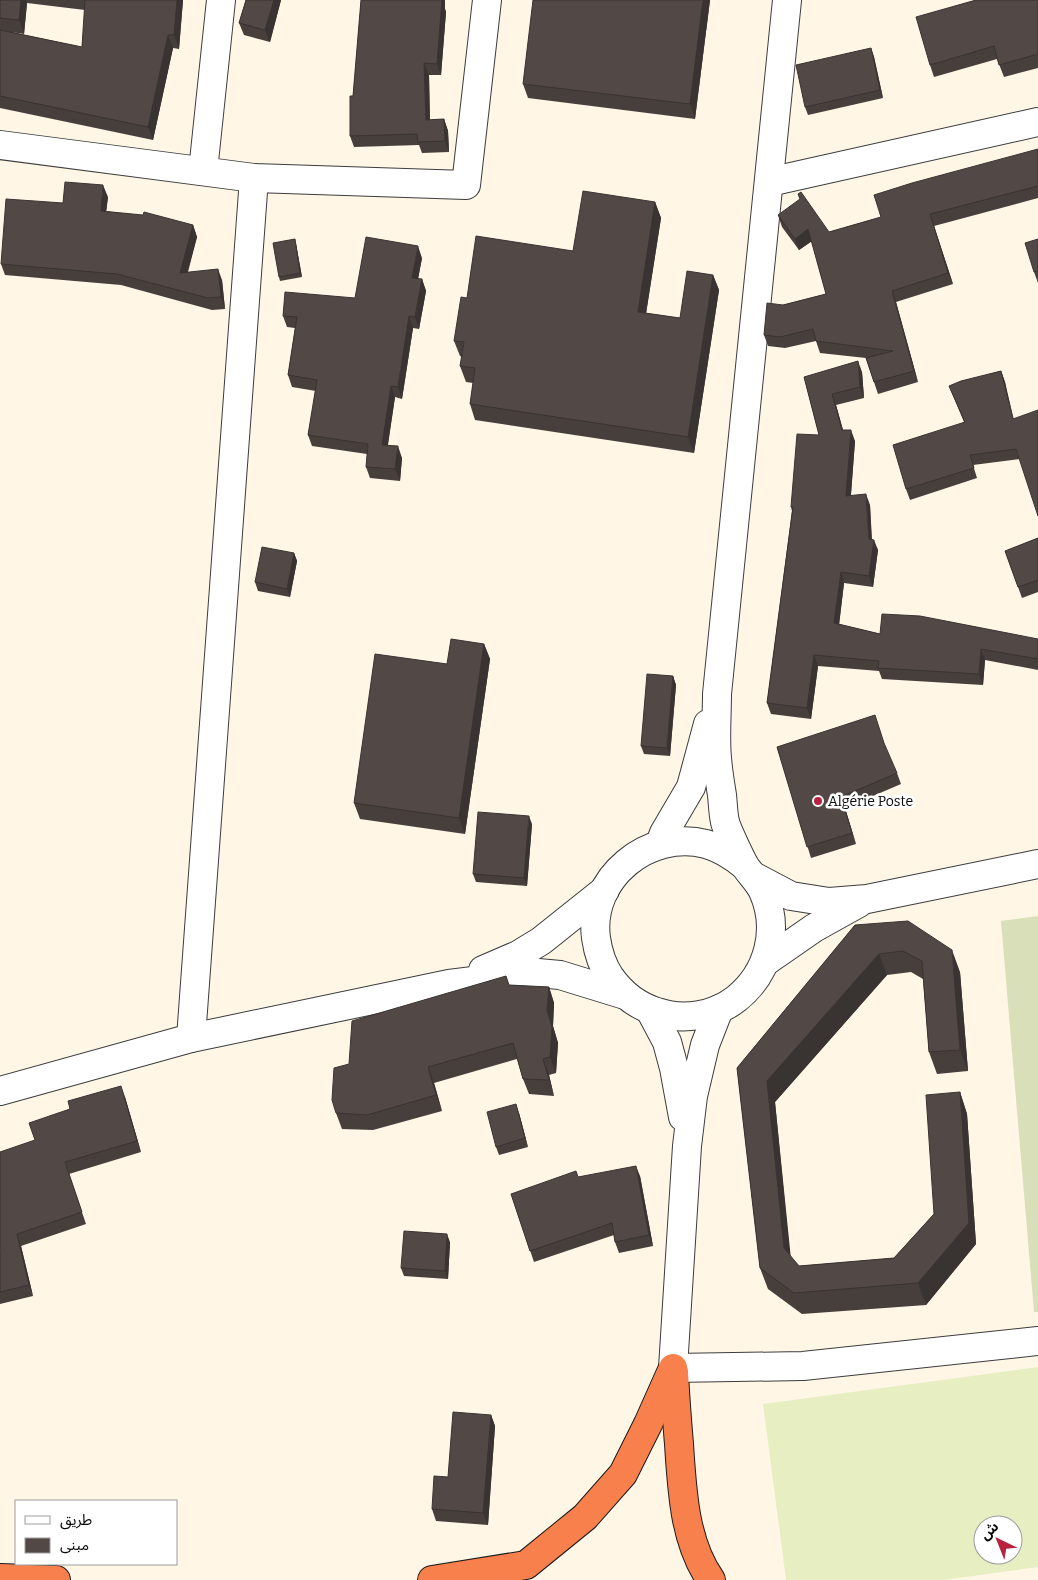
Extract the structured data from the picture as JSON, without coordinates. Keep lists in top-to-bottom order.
{
  "places": ["Algérie Poste"],
  "legend": ["طريق", "مبنى"],
  "north": "top left"
}
